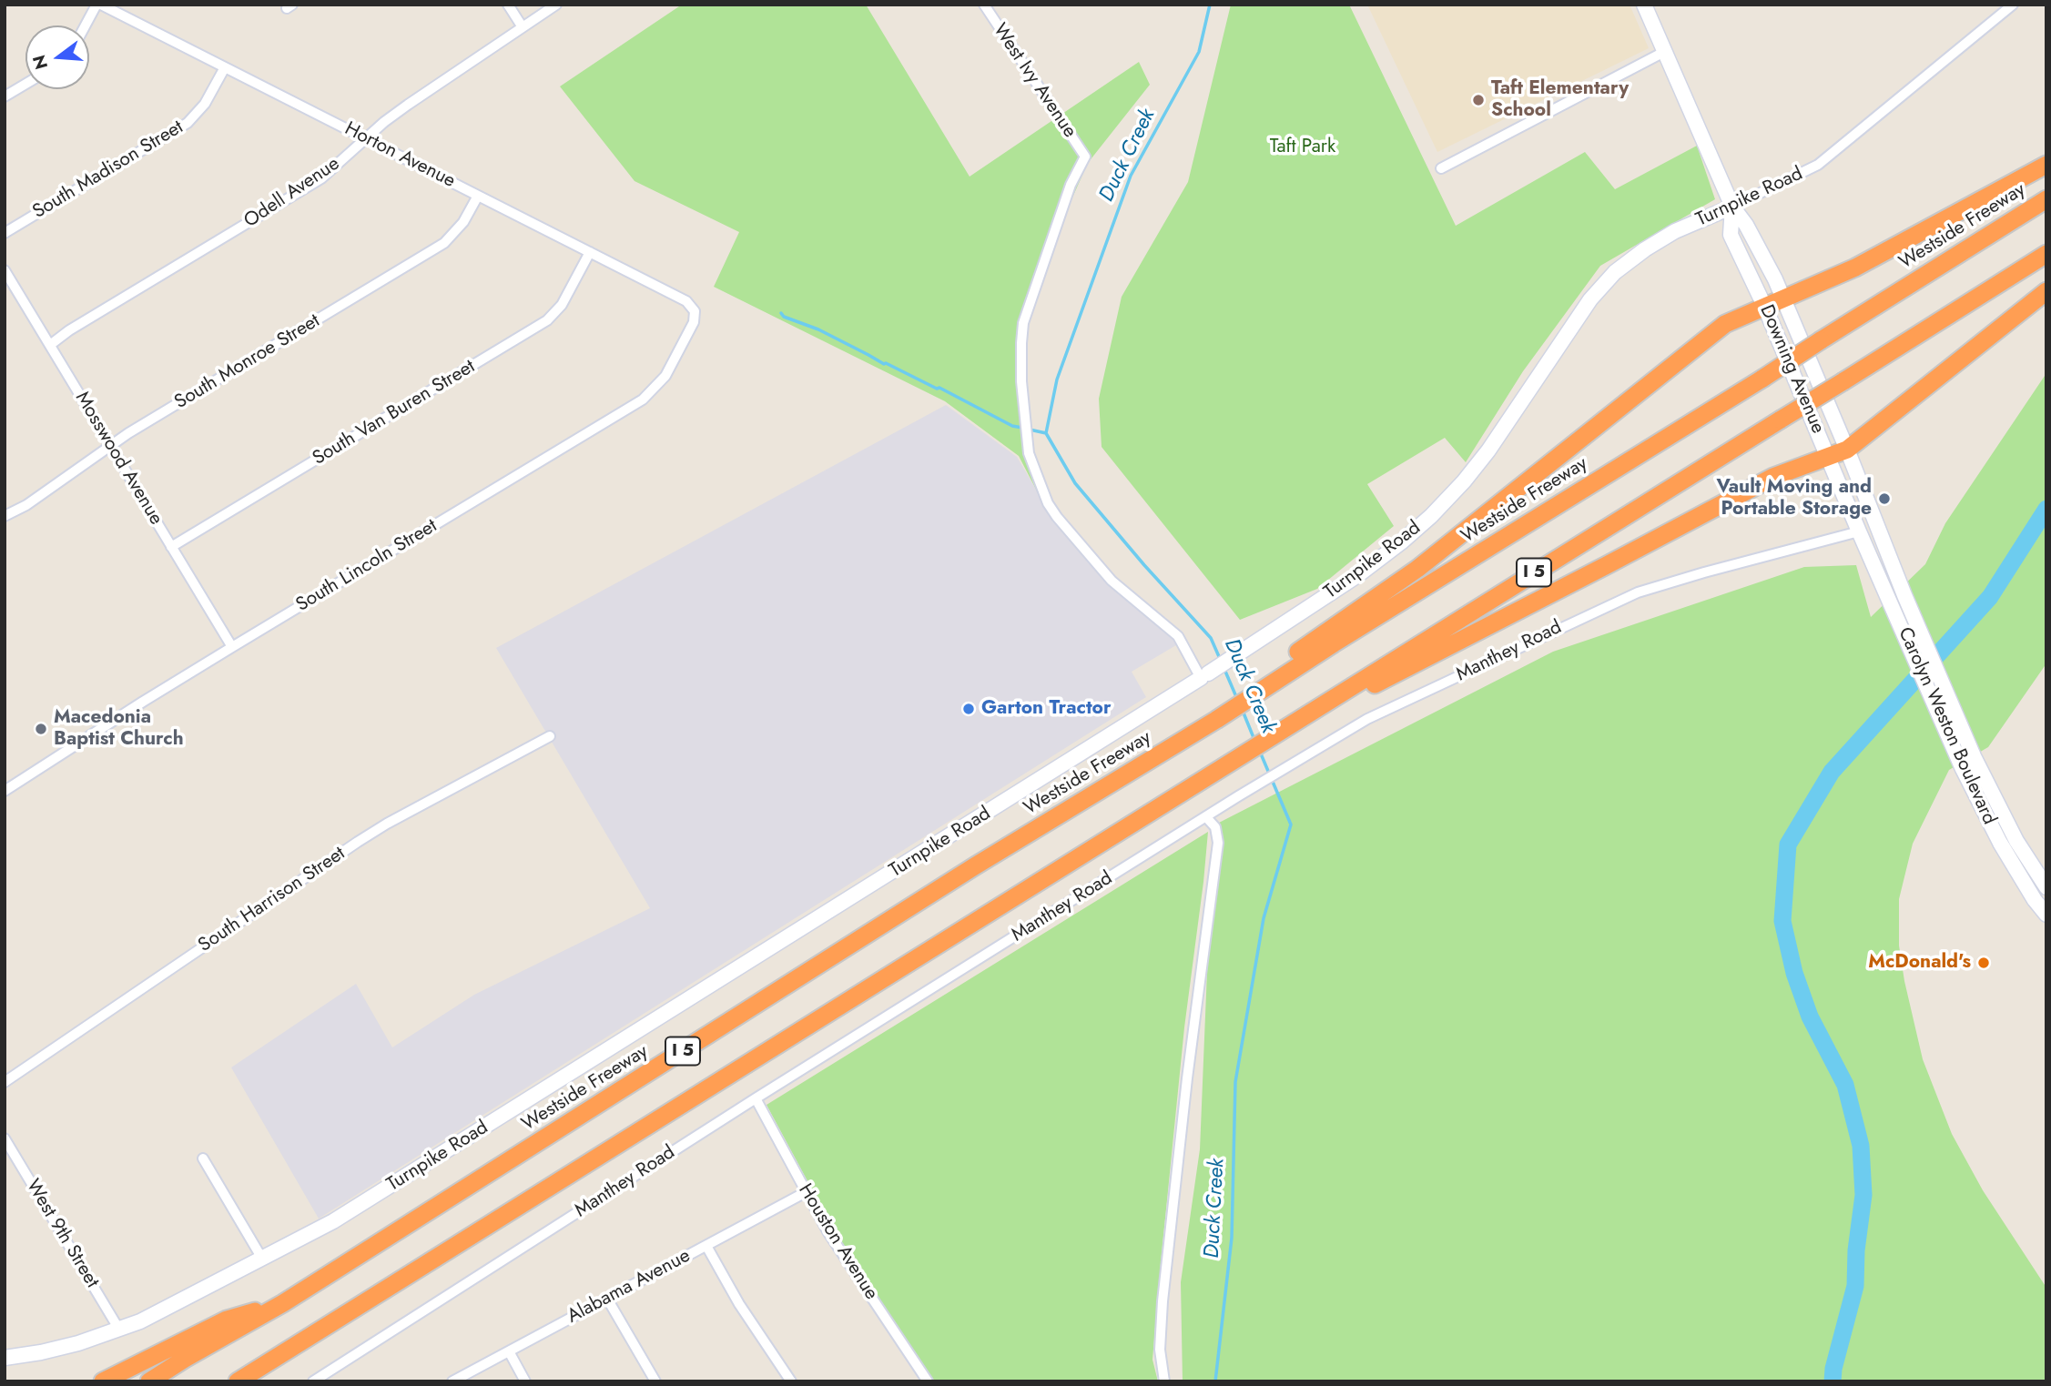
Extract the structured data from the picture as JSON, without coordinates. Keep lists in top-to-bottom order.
{
  "streets": {
    "highway": ["Westside Freeway", "I 5"],
    "street": [
      "West Ivy Avenue",
      "Horton Avenue",
      "South Madison Street",
      "Odell Avenue",
      "Turnpike Road",
      "South Monroe Street",
      "Downing Avenue",
      "South Van Buren Street",
      "Mosswood Avenue",
      "South Lincoln Street",
      "Manthey Road",
      "Carolyn Weston Boulevard",
      "South Harrison Street",
      "West 9th Street",
      "Houston Avenue",
      "Alabama Avenue"
    ]
  },
  "crossings": [
    ["West Ivy Avenue", "Turnpike Road"],
    ["Horton Avenue", "South Madison Street"],
    ["Horton Avenue", "Odell Avenue"],
    ["Horton Avenue", "South Monroe Street"],
    ["Horton Avenue", "South Van Buren Street"],
    ["Horton Avenue", "South Lincoln Street"],
    ["Odell Avenue", "Mosswood Avenue"],
    ["Turnpike Road", "Downing Avenue"],
    ["Turnpike Road", "West 9th Street"],
    ["South Monroe Street", "Mosswood Avenue"],
    ["Downing Avenue", "Manthey Road"],
    ["Downing Avenue", "Carolyn Weston Boulevard"],
    ["South Van Buren Street", "Mosswood Avenue"],
    ["Mosswood Avenue", "South Lincoln Street"],
    ["Manthey Road", "Carolyn Weston Boulevard"],
    ["Manthey Road", "Houston Avenue"],
    ["Houston Avenue", "Alabama Avenue"]
  ],
  "water": ["Duck Creek"],
  "parks": ["Taft Park"],
  "places": [
    "Taft Elementary School",
    "Vault Moving and Portable Storage",
    "Garton Tractor",
    "Macedonia Baptist Church",
    "McDonald's"
  ],
  "north": "left"
}
